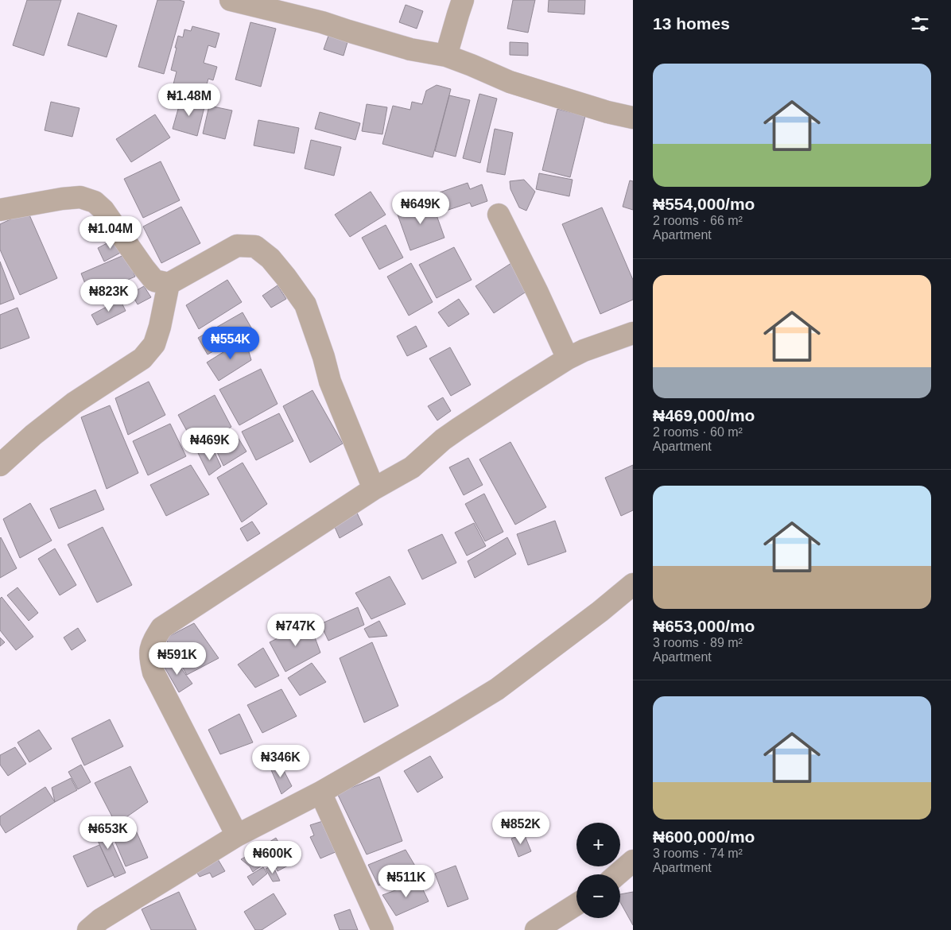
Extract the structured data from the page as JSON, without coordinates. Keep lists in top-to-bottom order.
{
  "page": {
    "heading": "13 homes",
    "list": [
      {
        "name": "₦554,000/mo",
        "note": "2 rooms · 66 m² · Apartment"
      },
      {
        "name": "₦469,000/mo",
        "note": "2 rooms · 60 m² · Apartment"
      },
      {
        "name": "₦653,000/mo",
        "note": "3 rooms · 89 m² · Apartment"
      },
      {
        "name": "₦600,000/mo",
        "note": "3 rooms · 74 m² · Apartment"
      }
    ],
    "price": [
      "₦1.48M",
      "₦649K",
      "₦1.04M",
      "₦823K",
      "₦554K",
      "₦469K",
      "₦747K",
      "₦591K",
      "₦346K",
      "₦852K",
      "₦653K",
      "₦600K",
      "₦511K"
    ],
    "map_buttons": ["+", "−"]
  }
}
